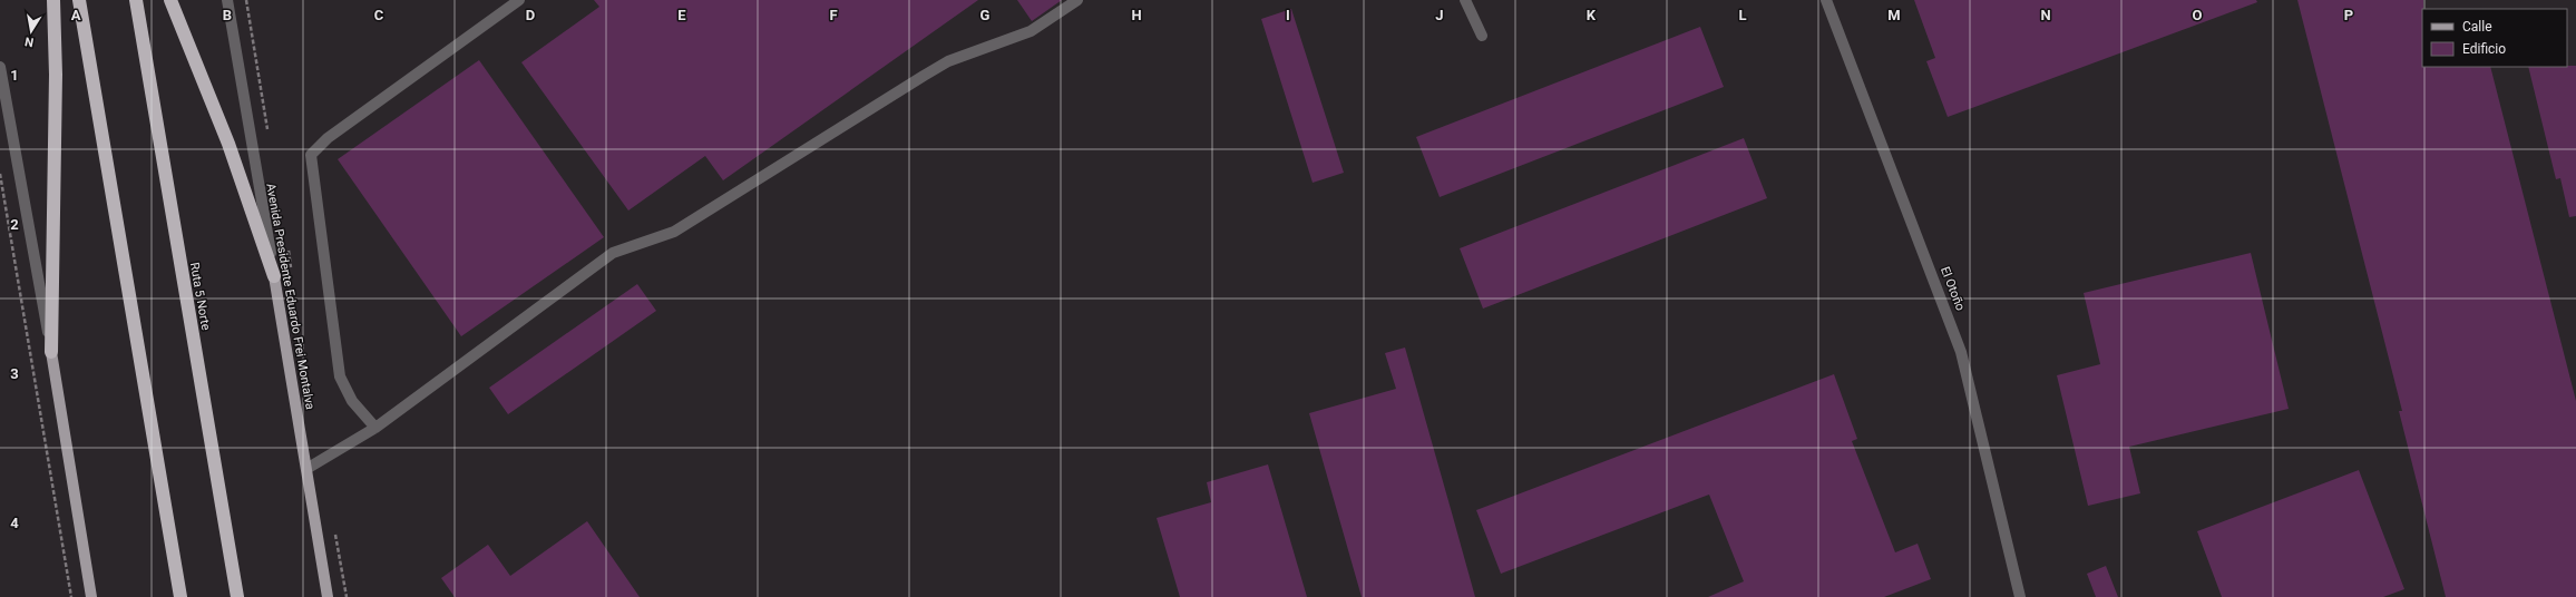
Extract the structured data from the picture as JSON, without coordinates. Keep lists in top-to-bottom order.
{
  "streets": {
    "highway": ["Ruta 5 Norte"],
    "main road": ["Avenida Presidente Eduardo Frei Montalva"],
    "street": ["El Otoño"]
  },
  "legend": ["Calle", "Edificio"],
  "north": "bottom",
  "grid": {
    "columns": [
      "A",
      "B",
      "C",
      "D",
      "E",
      "F",
      "G",
      "H",
      "I",
      "J",
      "K",
      "L",
      "M",
      "N",
      "O",
      "P"
    ],
    "rows": [
      "1",
      "2",
      "3",
      "4"
    ]
  }
}
